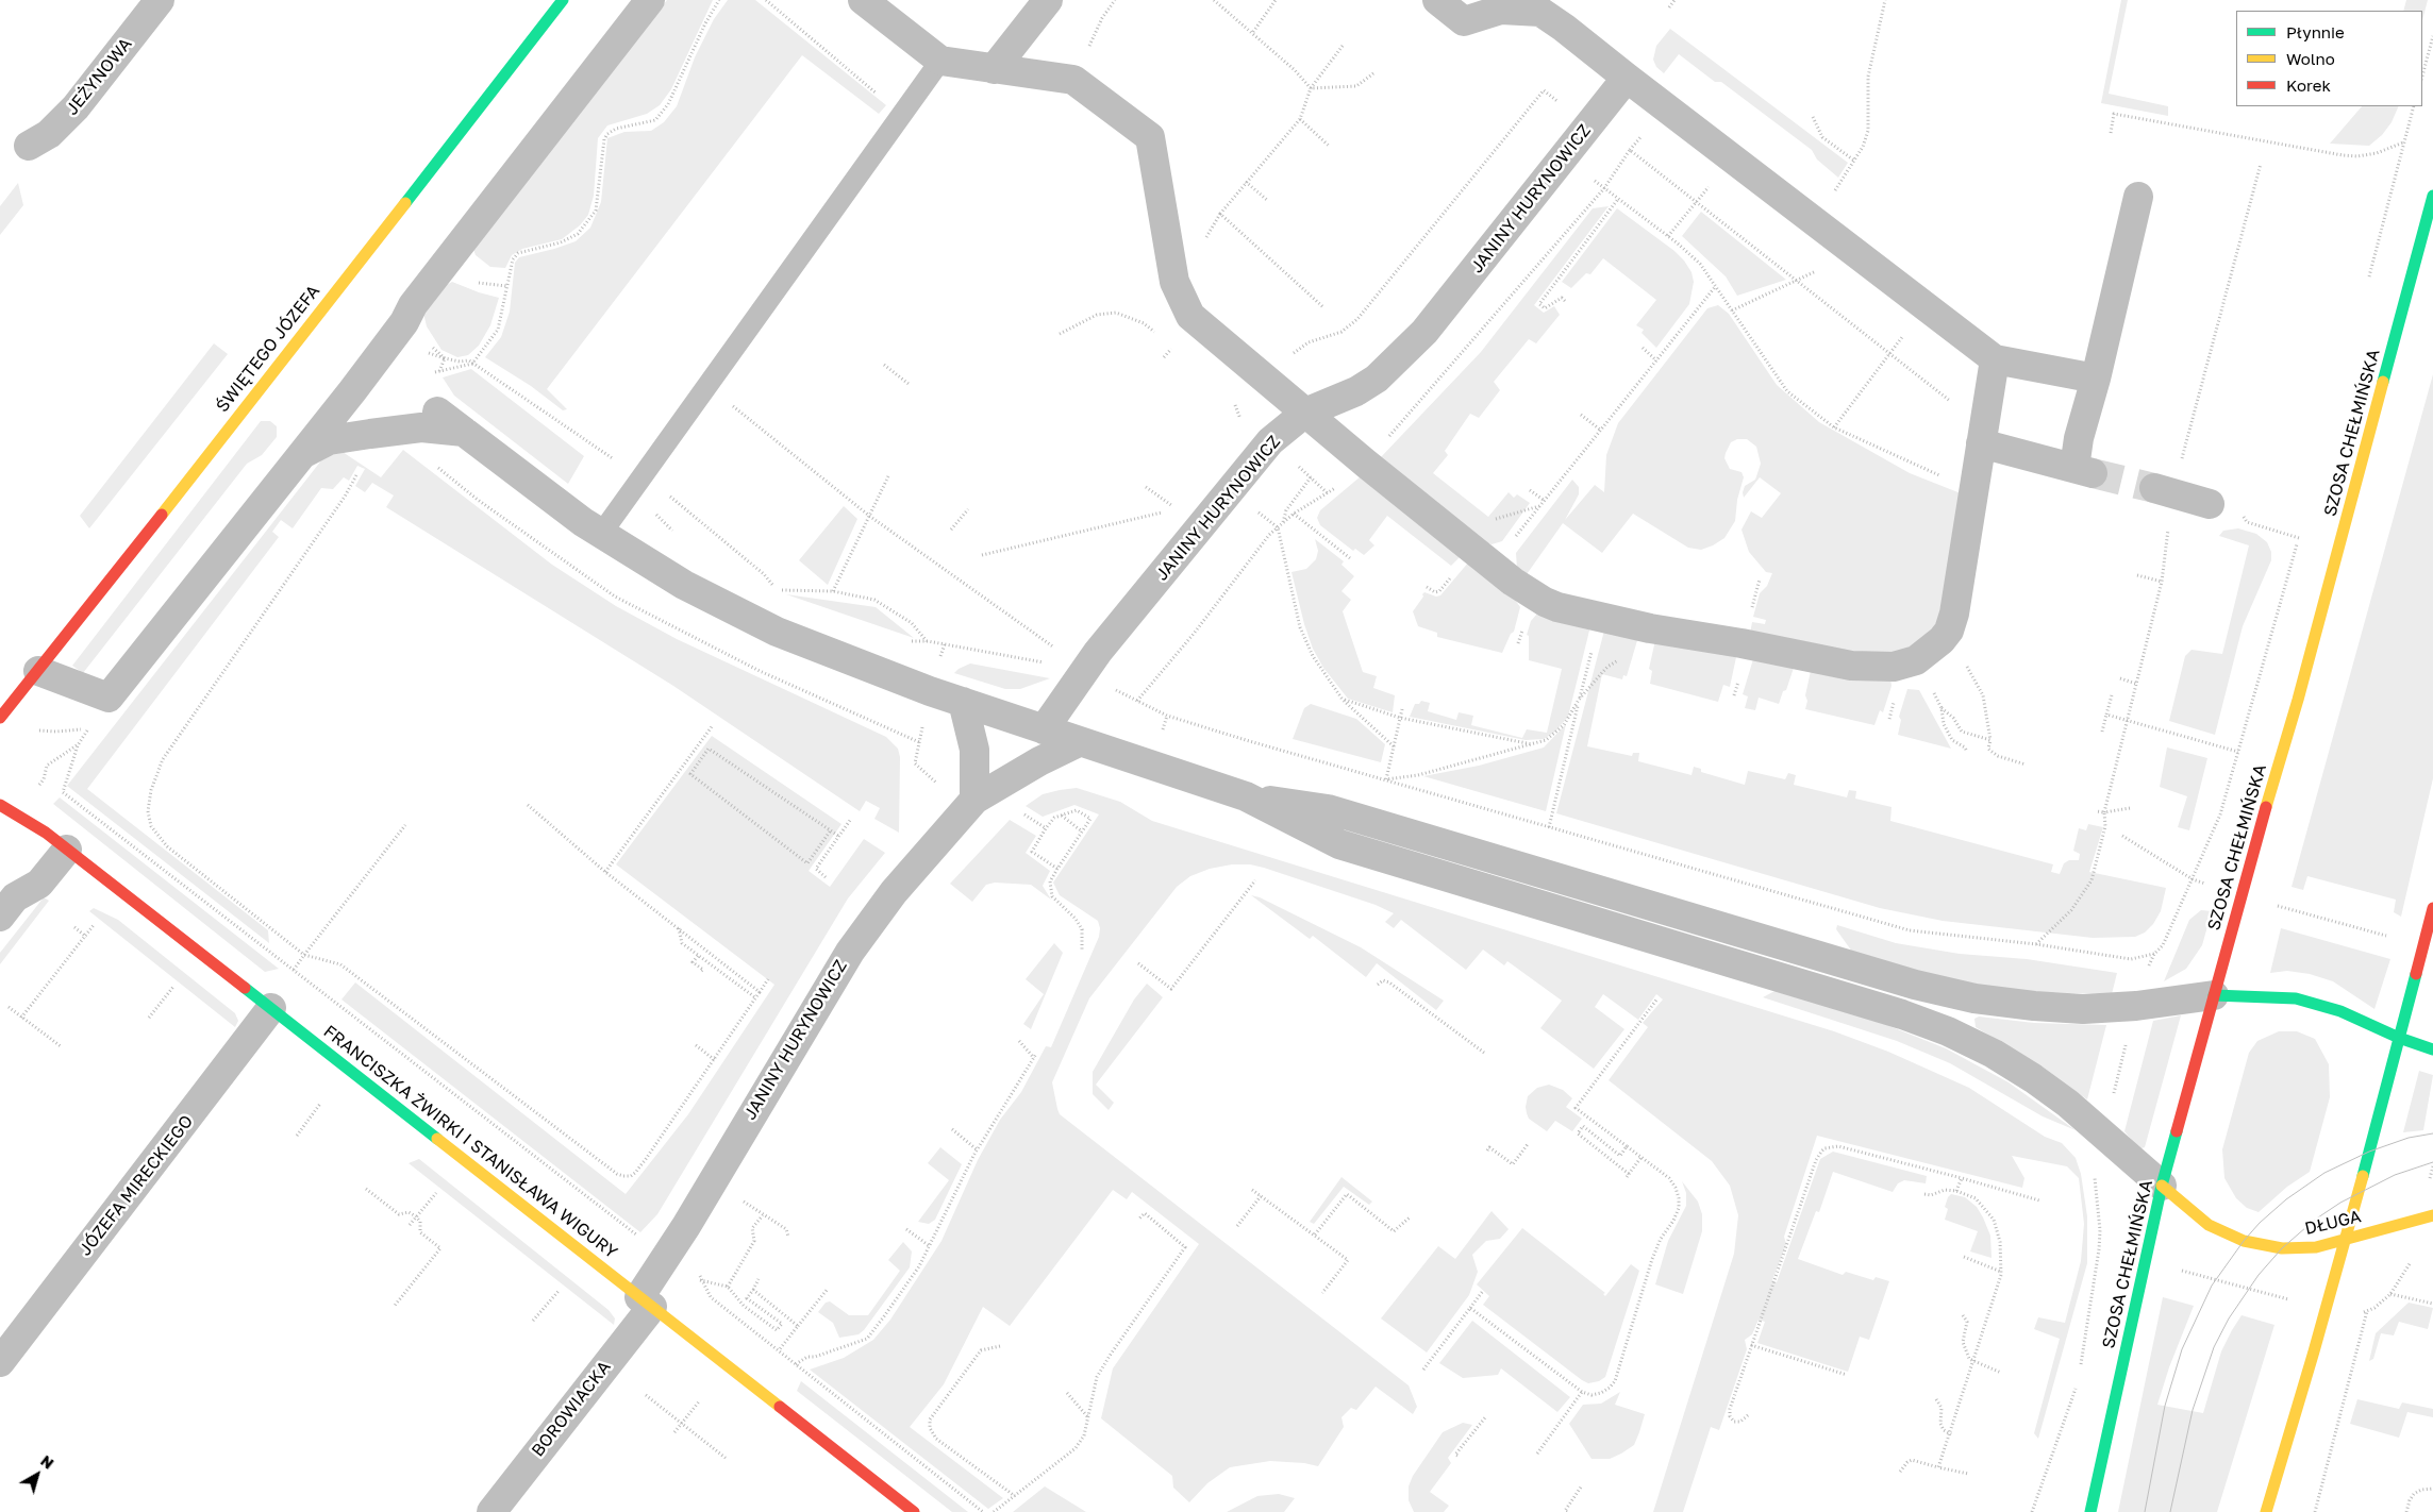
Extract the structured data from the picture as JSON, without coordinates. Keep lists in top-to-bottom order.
{
  "streets": {
    "street": [
      "JEŻYNOWA",
      "JANINY HURYNOWICZ",
      "ŚWIĘTEGO JÓZEFA",
      "SZOSA CHEŁMIŃSKA",
      "FRANCISZKA ŻWIRKI I STANISŁAWA WIGURY",
      "JÓZEFA MIRECKIEGO",
      "DŁUGA",
      "BOROWIACKA"
    ]
  },
  "crossings": [
    ["JANINY HURYNOWICZ", "FRANCISZKA ŻWIRKI I STANISŁAWA WIGURY"],
    ["JANINY HURYNOWICZ", "BOROWIACKA"],
    ["SZOSA CHEŁMIŃSKA", "DŁUGA"],
    ["FRANCISZKA ŻWIRKI I STANISŁAWA WIGURY", "JÓZEFA MIRECKIEGO"],
    ["FRANCISZKA ŻWIRKI I STANISŁAWA WIGURY", "BOROWIACKA"]
  ],
  "legend": ["Płynnie", "Wolno", "Korek"],
  "north": "top right"
}
